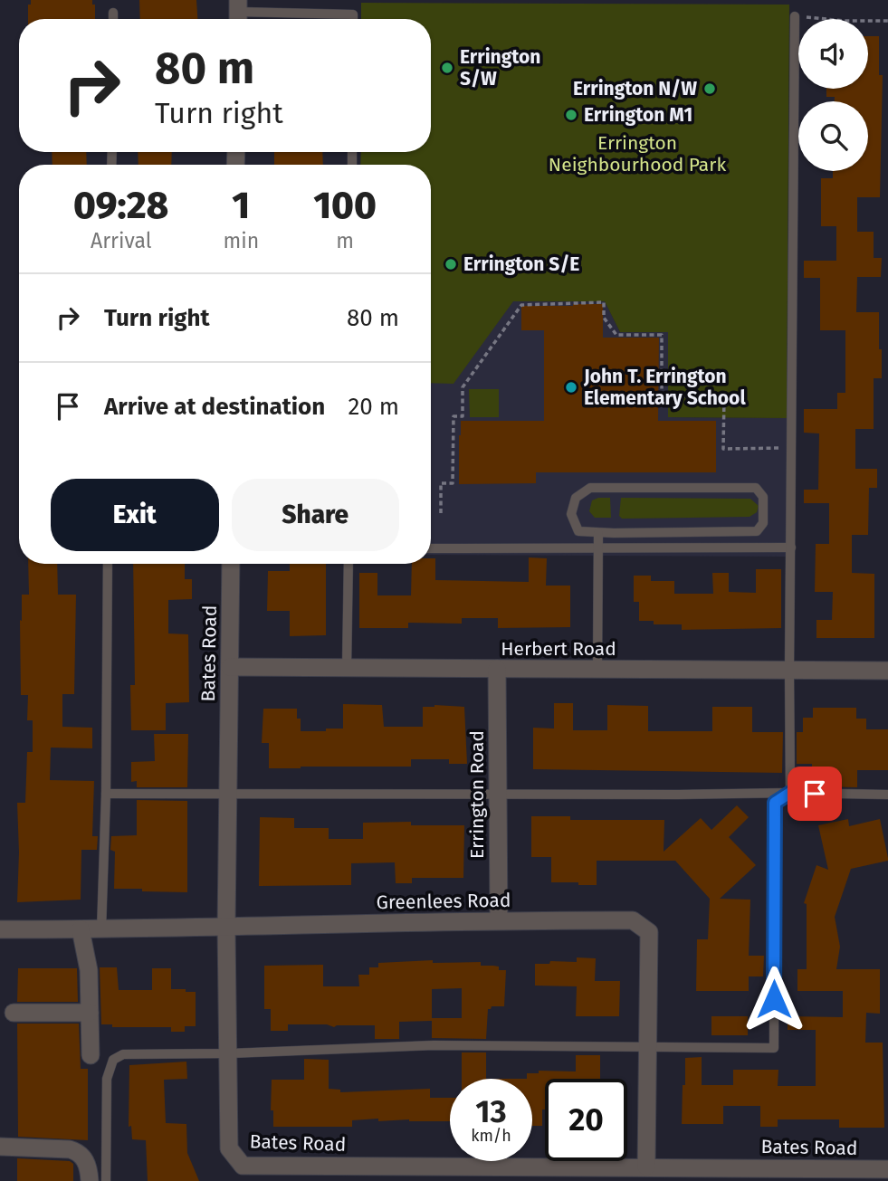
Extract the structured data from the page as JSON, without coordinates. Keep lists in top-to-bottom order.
{
  "streets": {
    "street": [
      "Herbert Road",
      "Bates Road",
      "Errington Road",
      "Greenlees Road"
    ]
  },
  "crossings": [
    ["Herbert Road", "Bates Road"],
    ["Herbert Road", "Errington Road"],
    ["Bates Road", "Greenlees Road"],
    ["Errington Road", "Greenlees Road"]
  ],
  "parks": ["Errington Neighbourhood Park"],
  "places": [
    "Errington S/W",
    "Errington N/W",
    "Errington M1",
    "Errington S/E",
    "John T. Errington Elementary School"
  ],
  "page": {
    "turn": ["80 m", "Turn right"],
    "eta": [
      "09:28",
      "Arrival",
      "1",
      "min",
      "100",
      "m"
    ],
    "list": [
      {
        "name": "Turn right",
        "value": "80 m"
      },
      {
        "name": "Arrive at destination",
        "value": "20 m"
      }
    ],
    "buttons": ["Exit", "Share"],
    "speed": "13 km/h",
    "limit": "20"
  }
}
